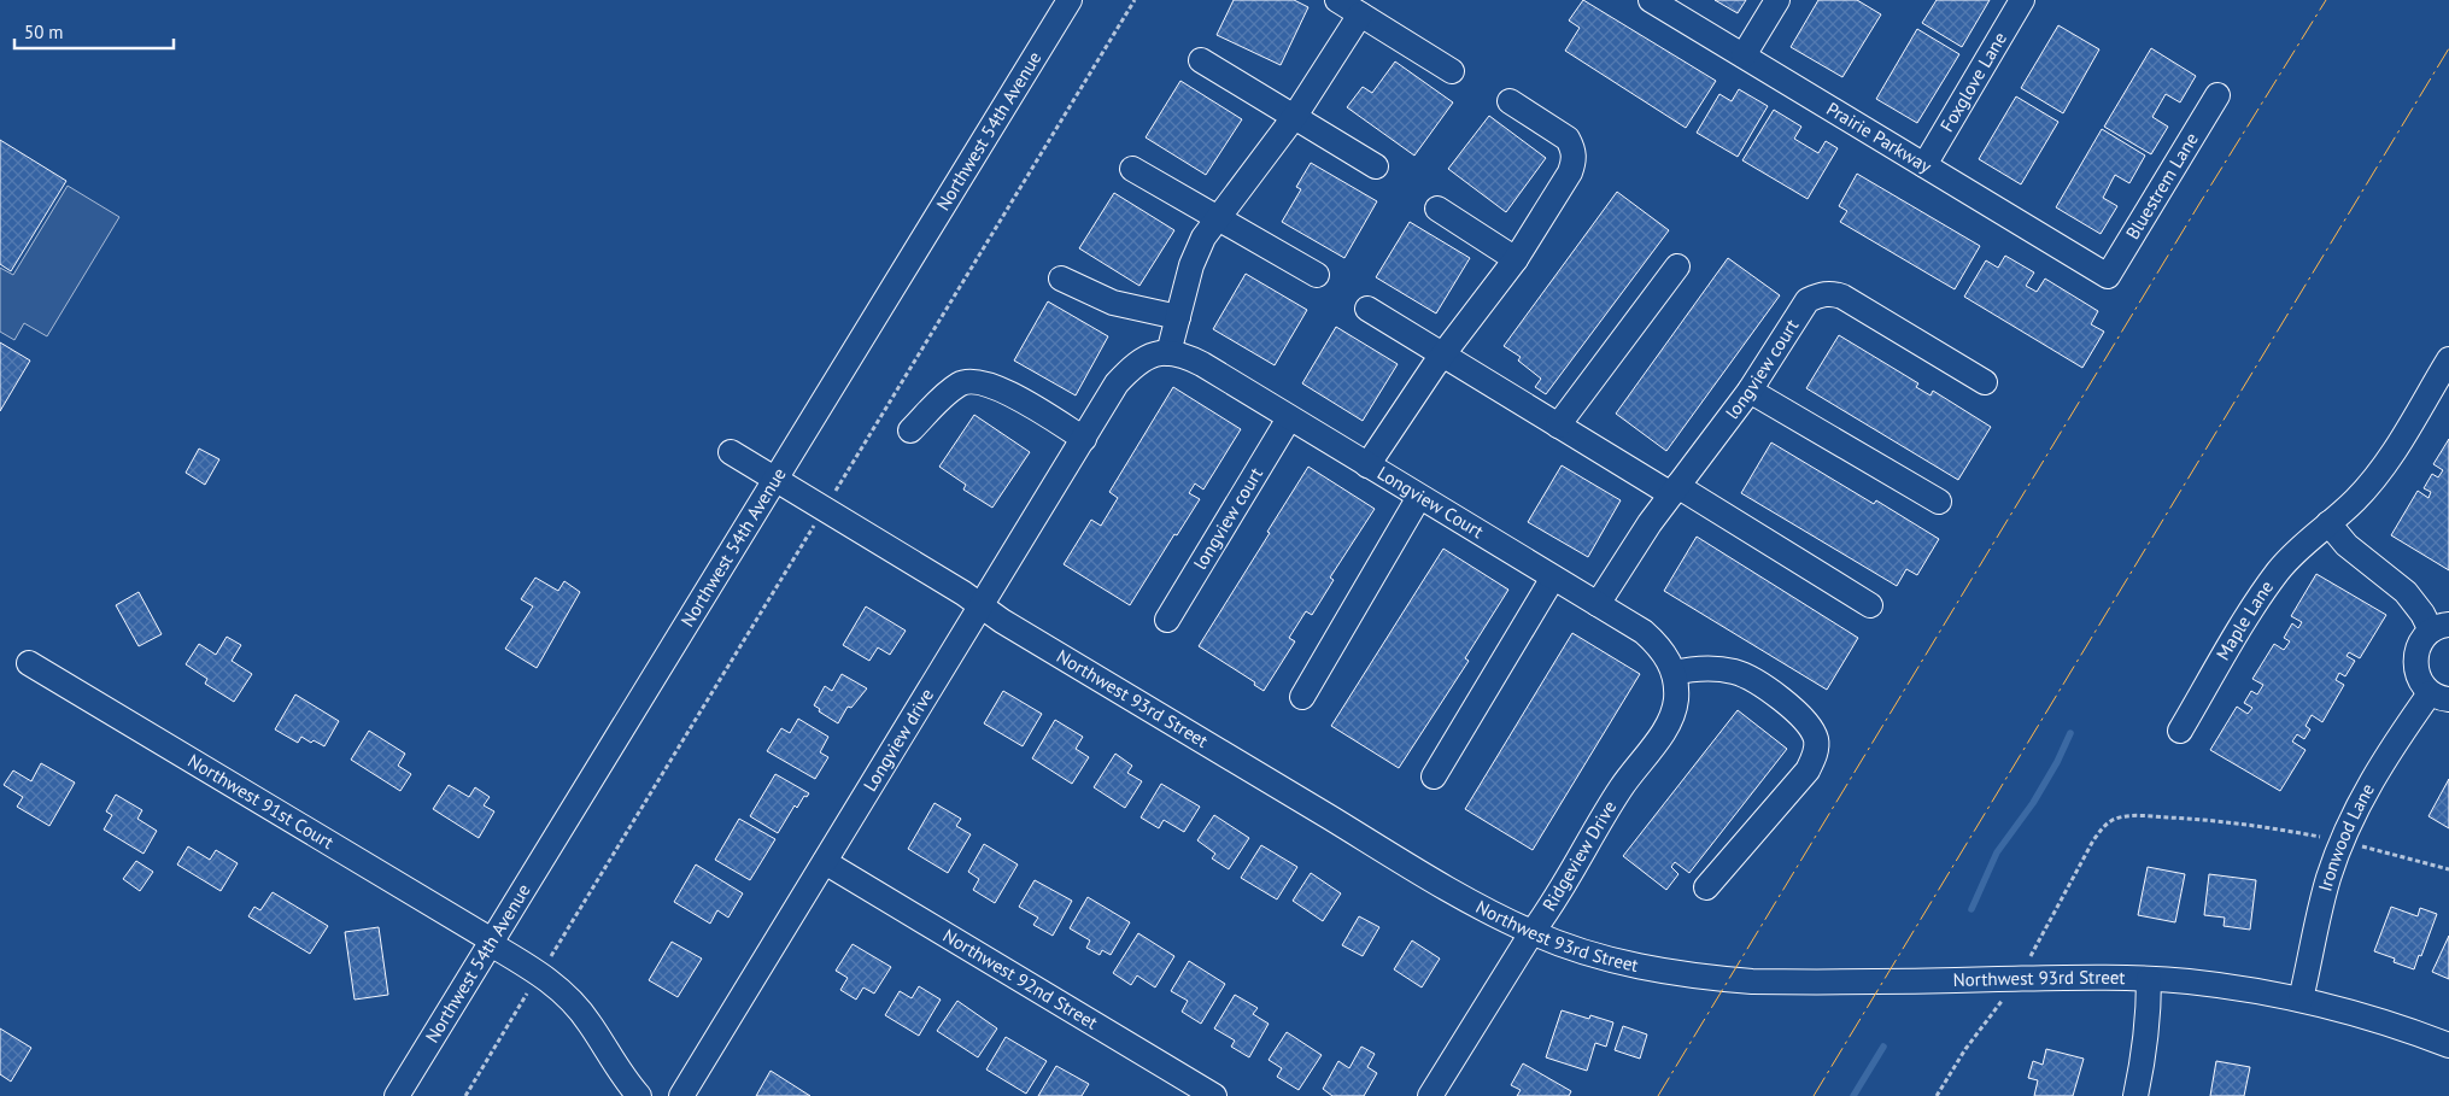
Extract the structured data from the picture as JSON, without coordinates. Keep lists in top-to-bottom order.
{
  "streets": {
    "street": [
      "Foxglove Lane",
      "Northwest 54th Avenue",
      "Prairie Parkway",
      "Bluestrem Lane",
      "longview court",
      "Longview Court",
      "Maple Lane",
      "Northwest 93rd Street",
      "Longview drive",
      "Northwest 91st Court",
      "Ironwood Lane",
      "Ridgeview Drive",
      "Northwest 92nd Street"
    ]
  },
  "crossings": [
    ["Foxglove Lane", "Prairie Parkway"],
    ["Northwest 54th Avenue", "Northwest 93rd Street"],
    ["Northwest 54th Avenue", "Northwest 91st Court"],
    ["Prairie Parkway", "Bluestrem Lane"],
    ["longview court", "Longview Court"],
    ["Longview Court", "Longview drive"],
    ["Longview Court", "Ridgeview Drive"],
    ["Northwest 93rd Street", "Longview drive"],
    ["Northwest 93rd Street", "Ironwood Lane"],
    ["Northwest 93rd Street", "Ridgeview Drive"],
    ["Longview drive", "Northwest 92nd Street"]
  ],
  "scale_bar": "50 m"
}
